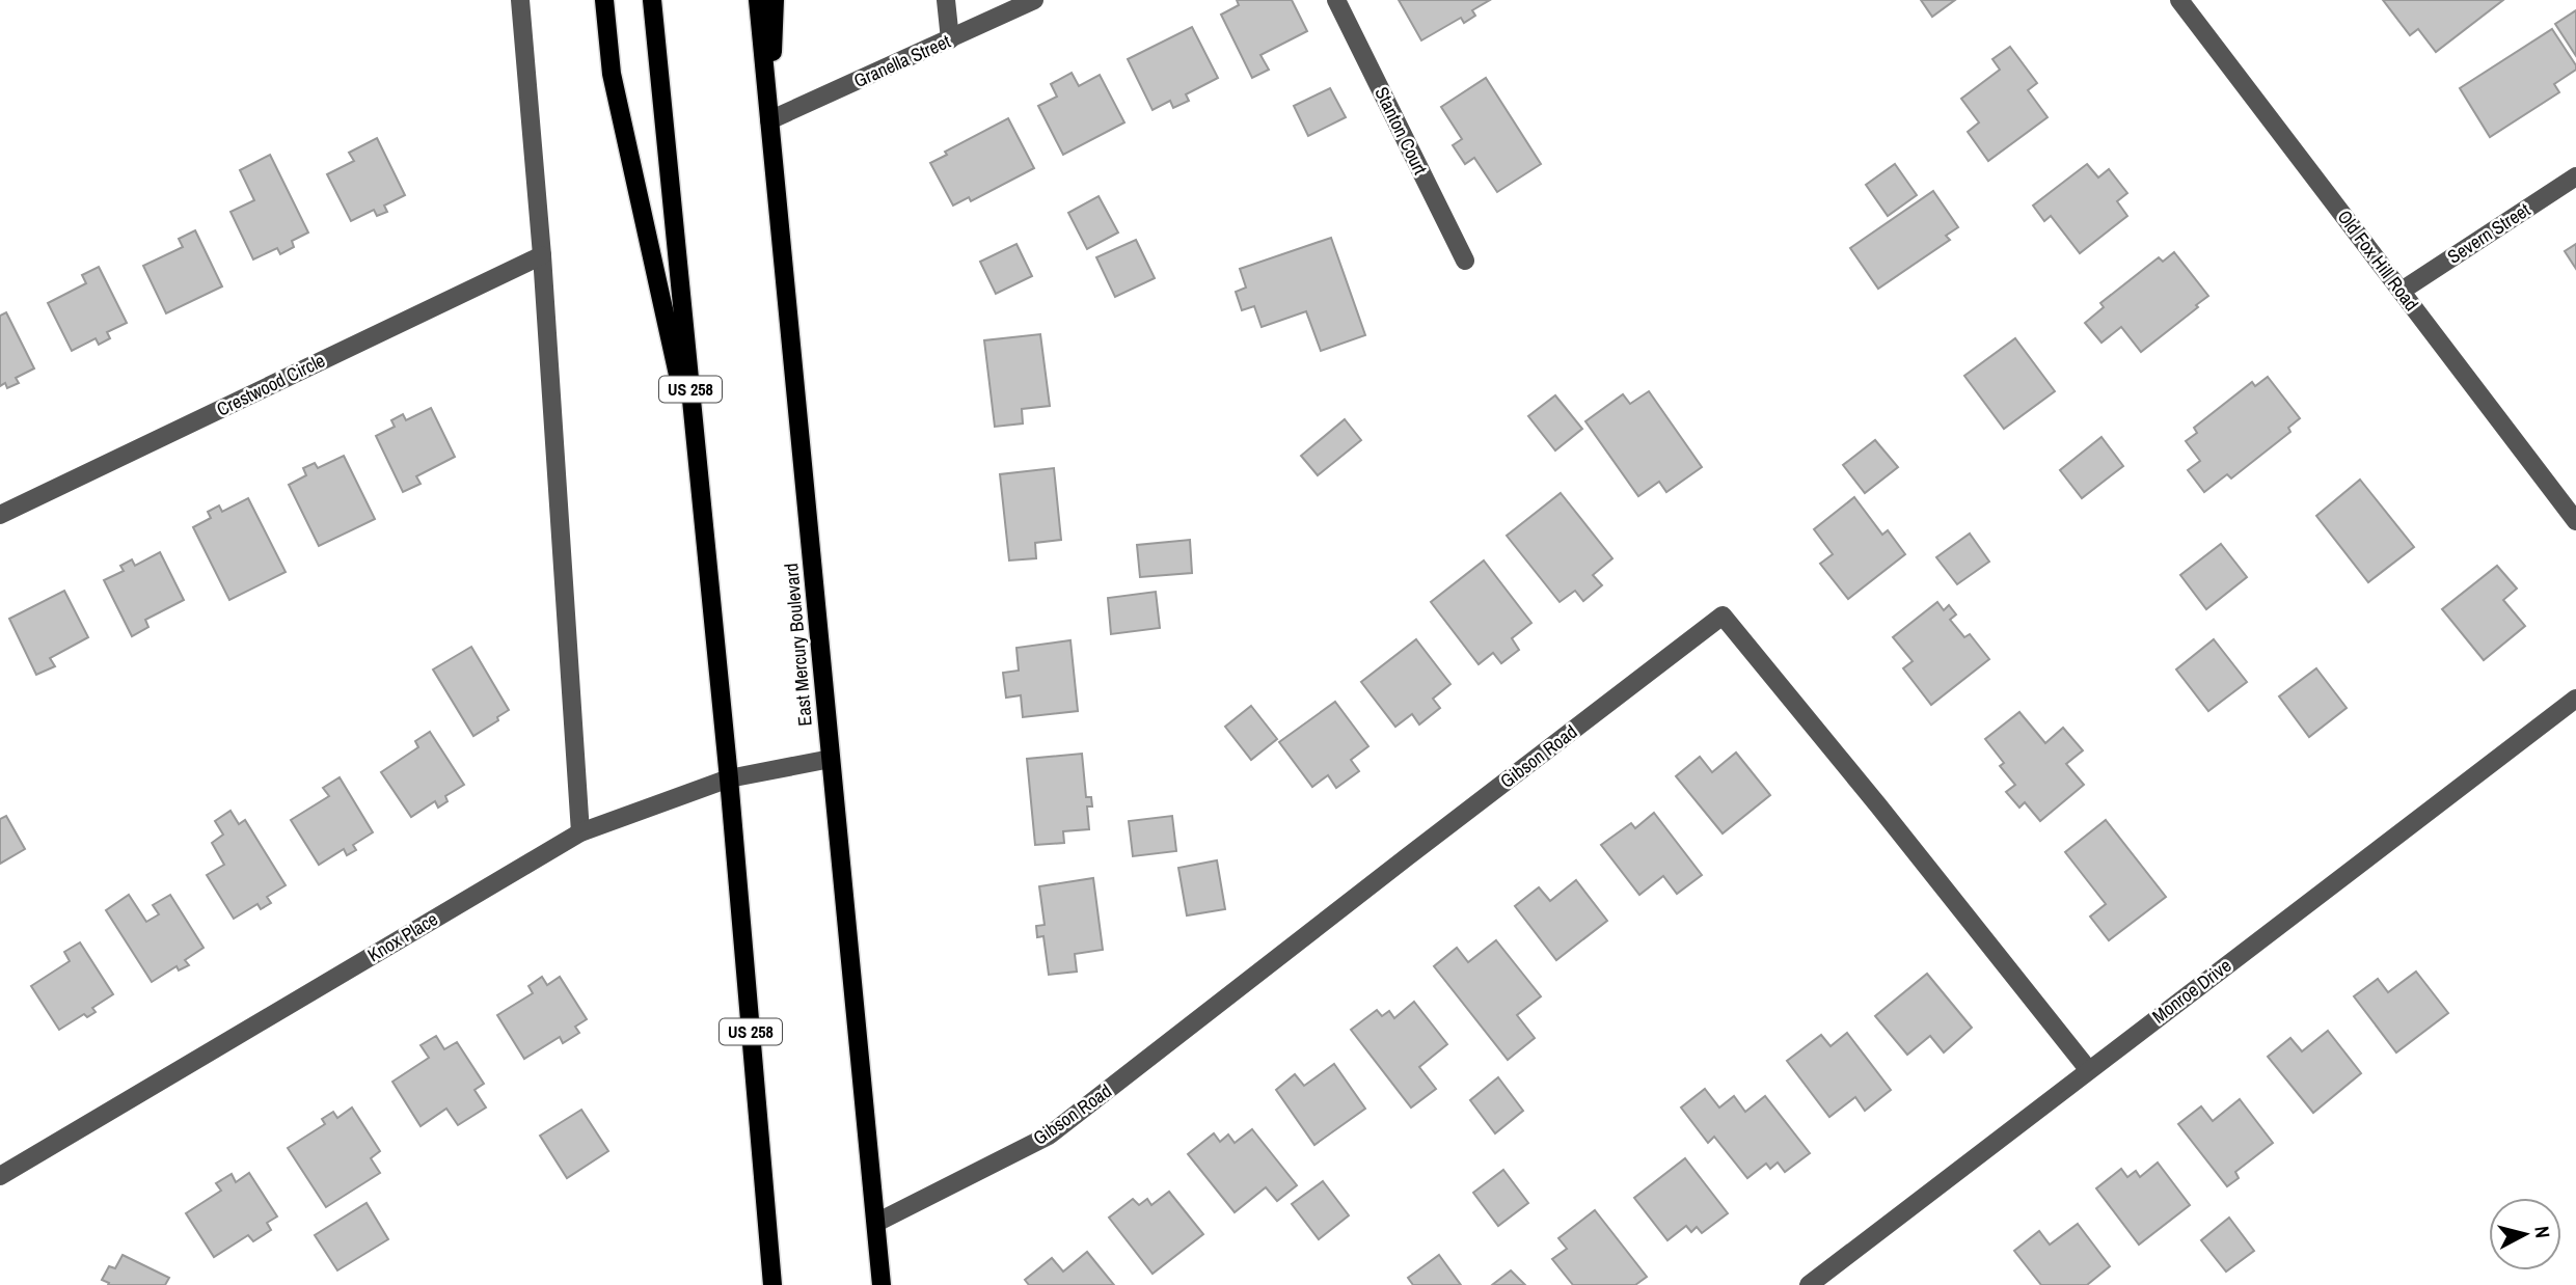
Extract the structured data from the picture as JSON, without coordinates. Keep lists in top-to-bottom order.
{
  "streets": {
    "main road": ["US 258", "East Mercury Boulevard"],
    "street": [
      "Granella Street",
      "Stanton Court",
      "Severn Street",
      "Old Fox Hill Road",
      "Crestwood Circle",
      "Gibson Road",
      "Knox Place",
      "Monroe Drive"
    ]
  },
  "crossings": [
    ["Granella Street", "East Mercury Boulevard"],
    ["Severn Street", "Old Fox Hill Road"],
    ["US 258", "Knox Place"],
    ["East Mercury Boulevard", "Gibson Road"],
    ["East Mercury Boulevard", "Knox Place"],
    ["Gibson Road", "Monroe Drive"]
  ],
  "north": "right"
}
